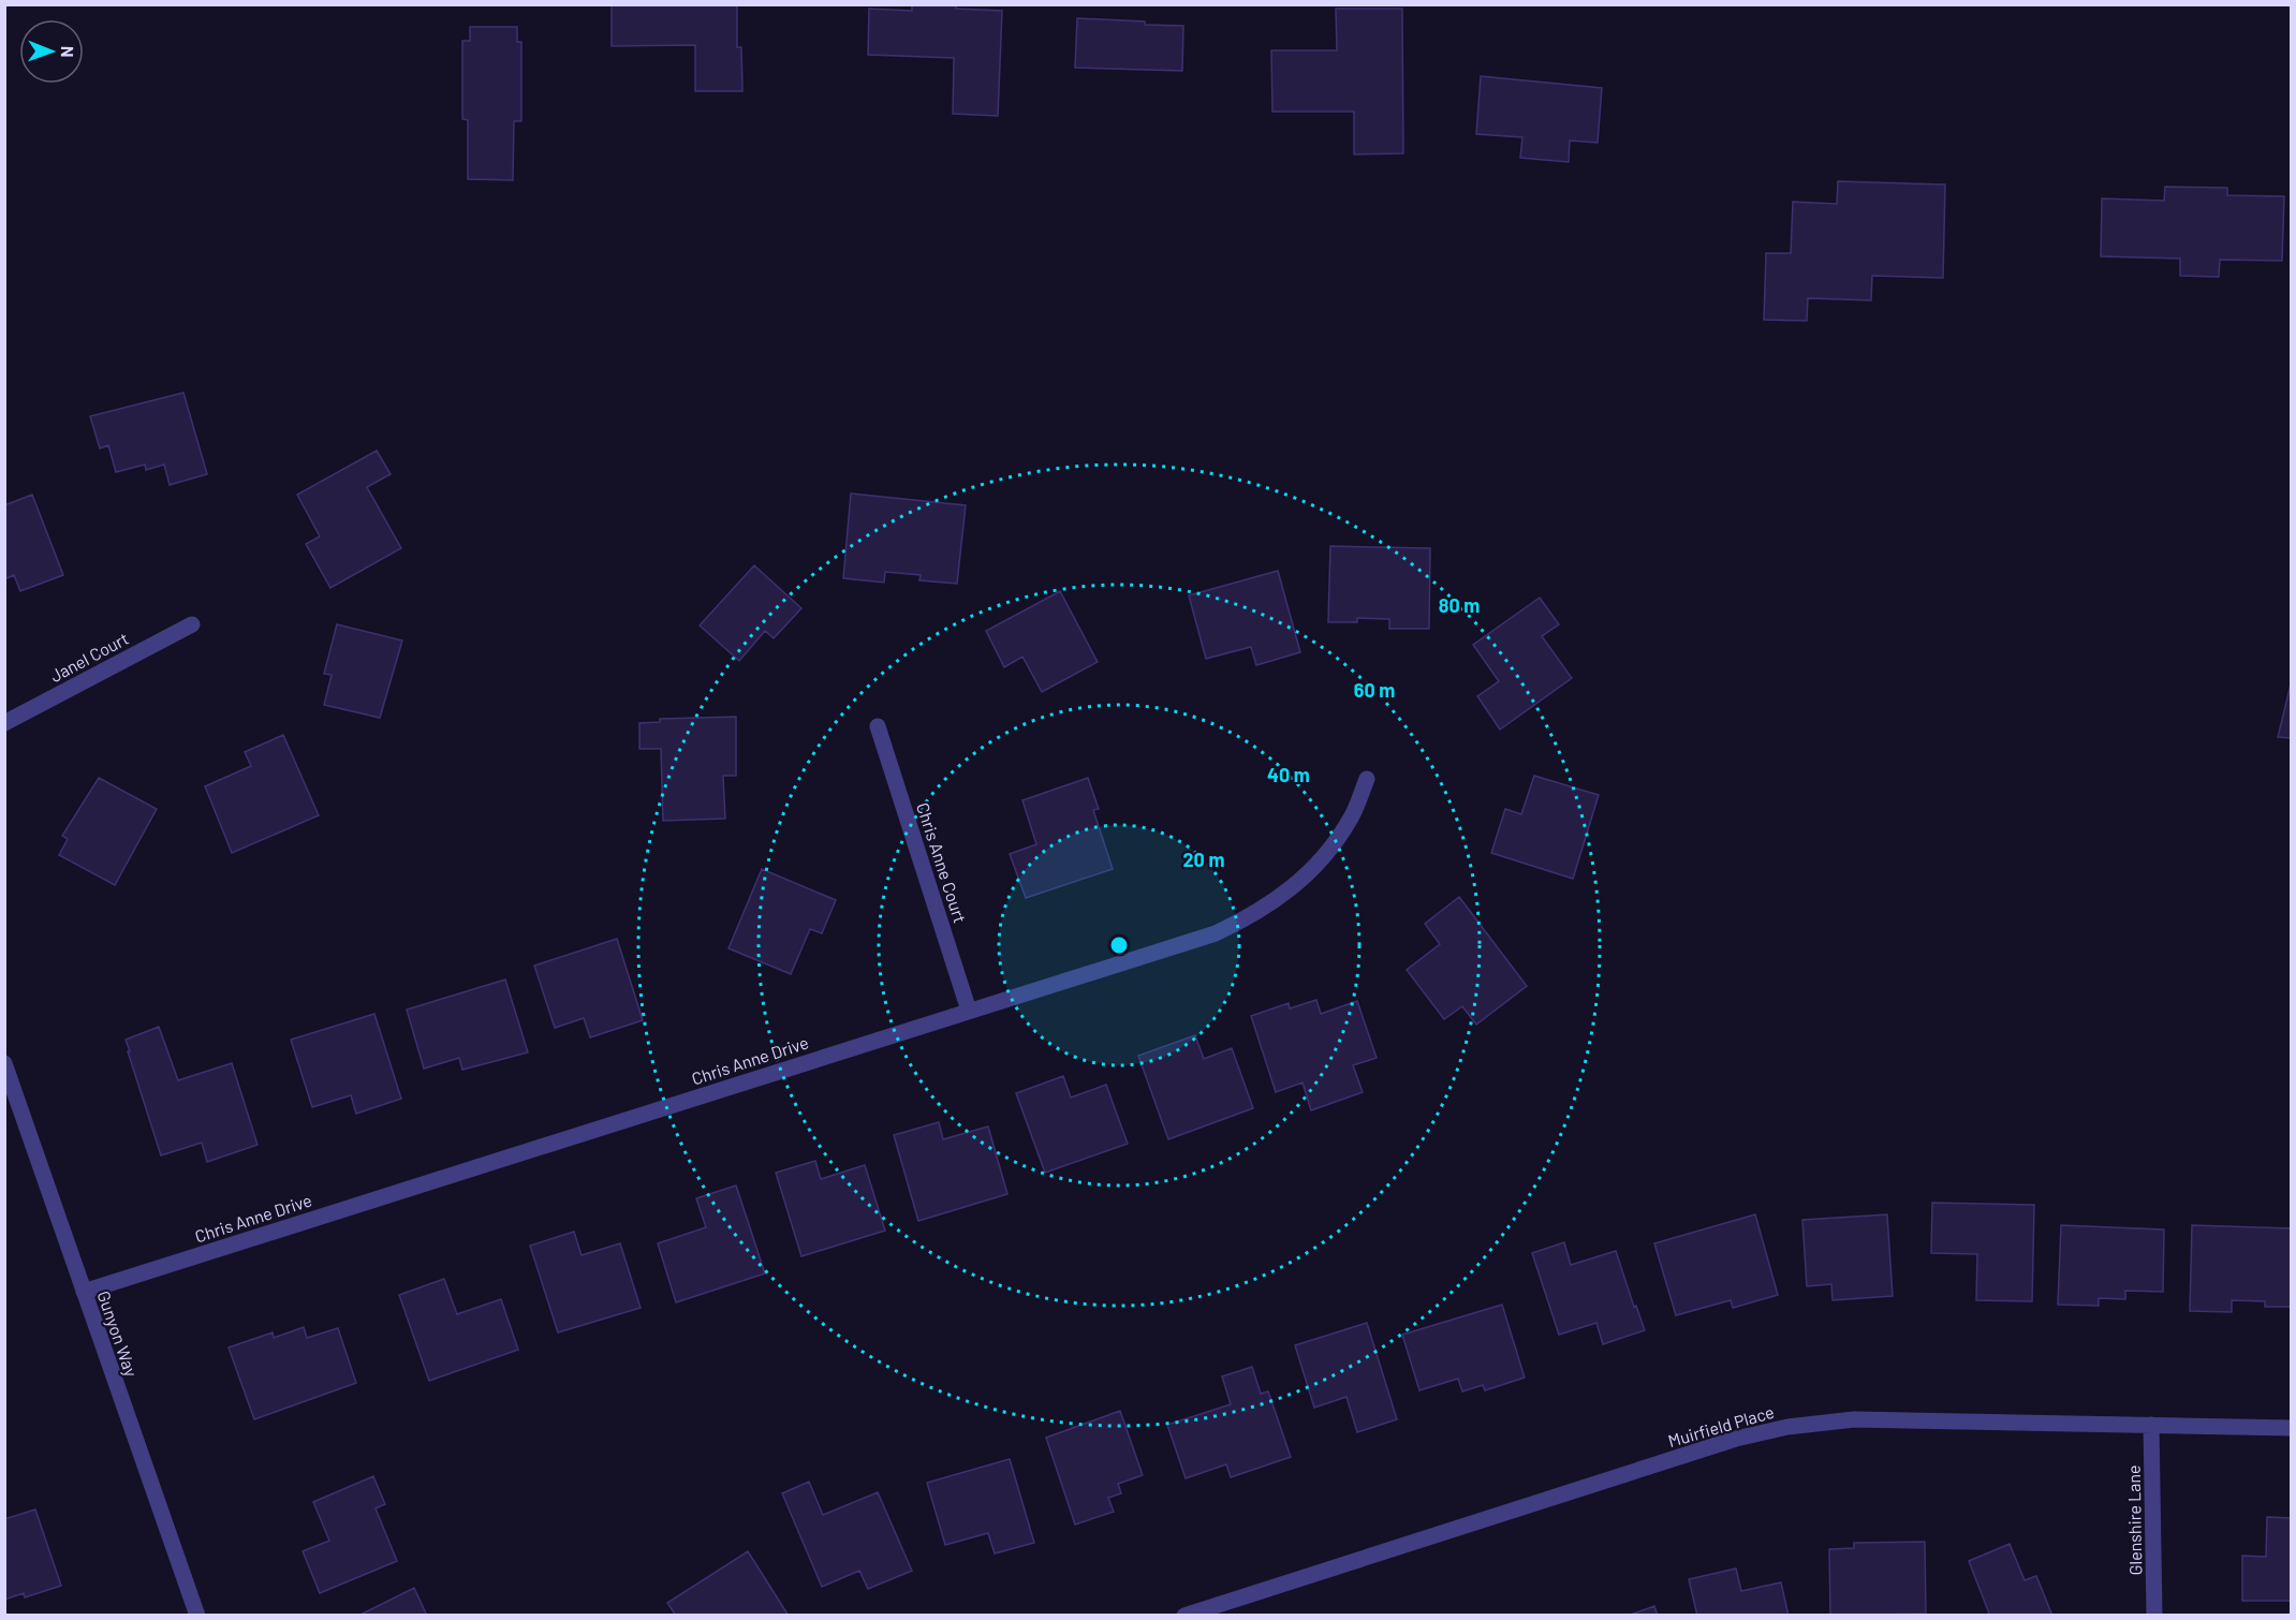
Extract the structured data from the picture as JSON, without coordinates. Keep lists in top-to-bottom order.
{
  "streets": {
    "street": [
      "Janel Court",
      "Chris Anne Court",
      "Chris Anne Drive",
      "Gunyon Way",
      "Muirfield Place",
      "Glenshire Lane"
    ]
  },
  "crossings": [
    ["Chris Anne Court", "Chris Anne Drive"],
    ["Chris Anne Drive", "Gunyon Way"],
    ["Muirfield Place", "Glenshire Lane"]
  ],
  "north": "right",
  "rings": [
    "80 m",
    "60 m",
    "40 m",
    "20 m"
  ]
}
